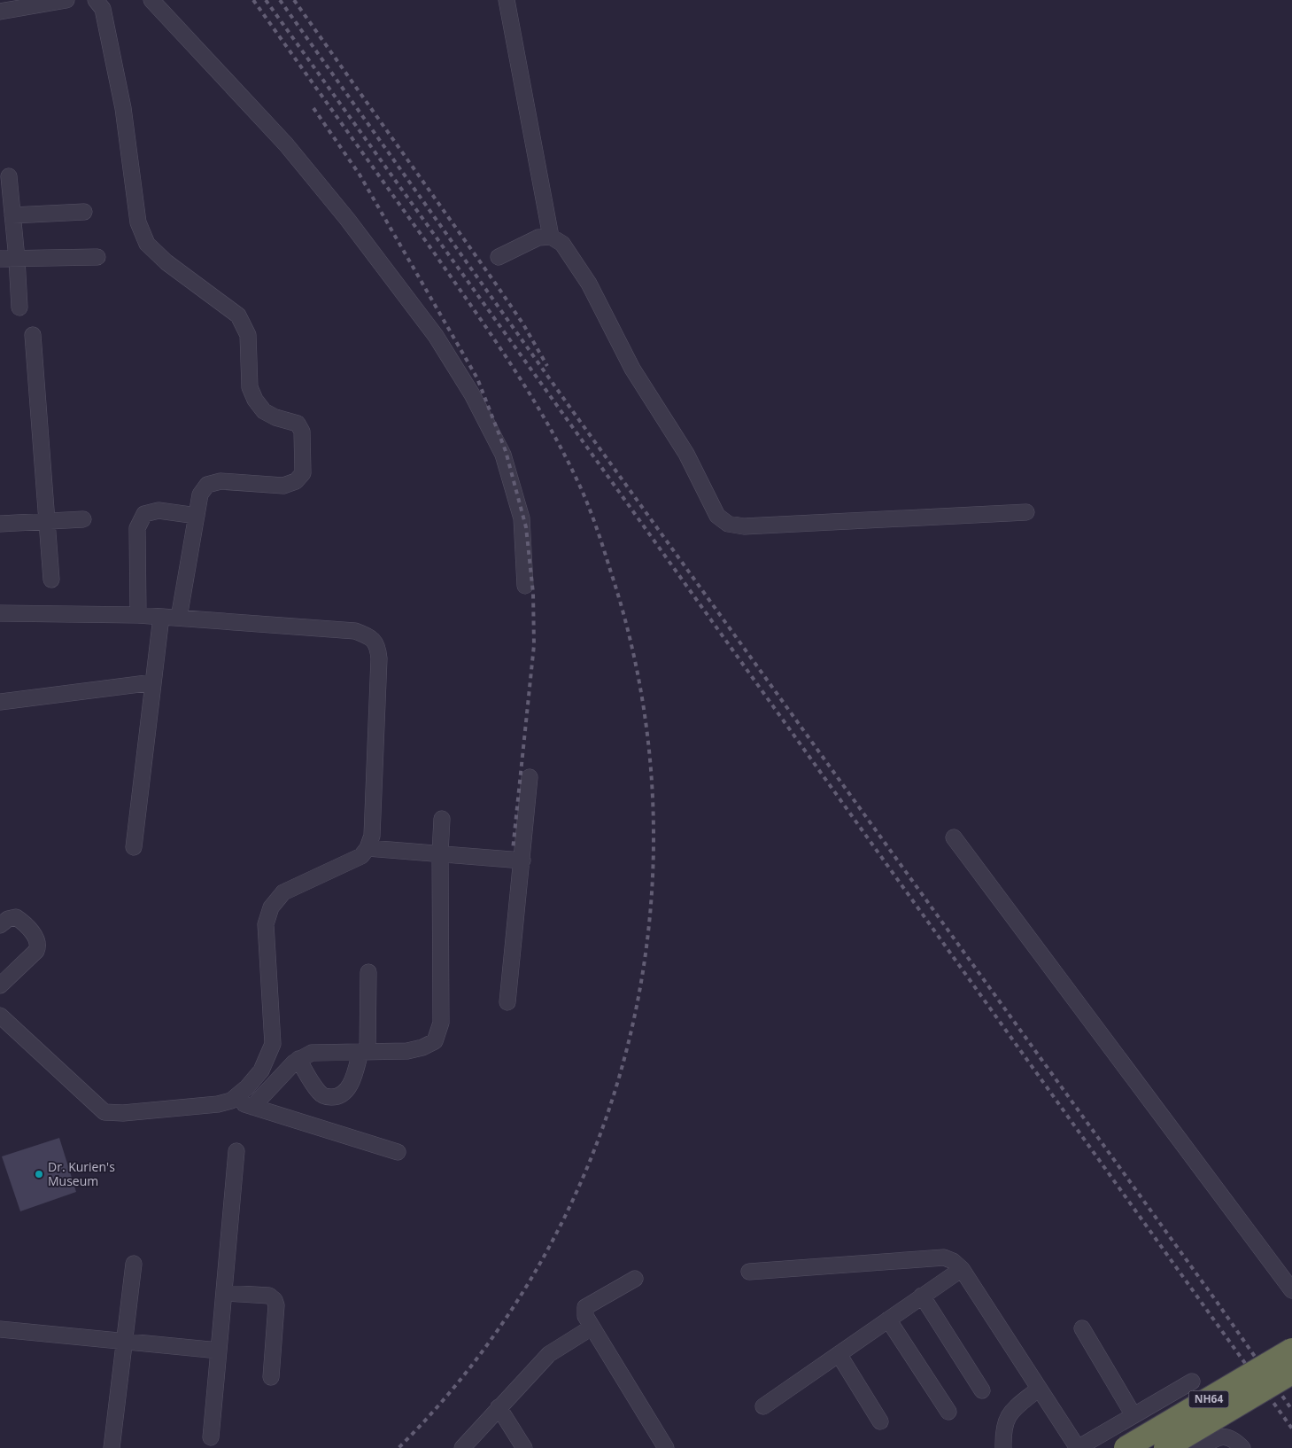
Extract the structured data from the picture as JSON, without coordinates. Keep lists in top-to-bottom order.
{
  "streets": {
    "highway": ["NH64"]
  },
  "places": ["Dr. Kurien's Museum"]
}
